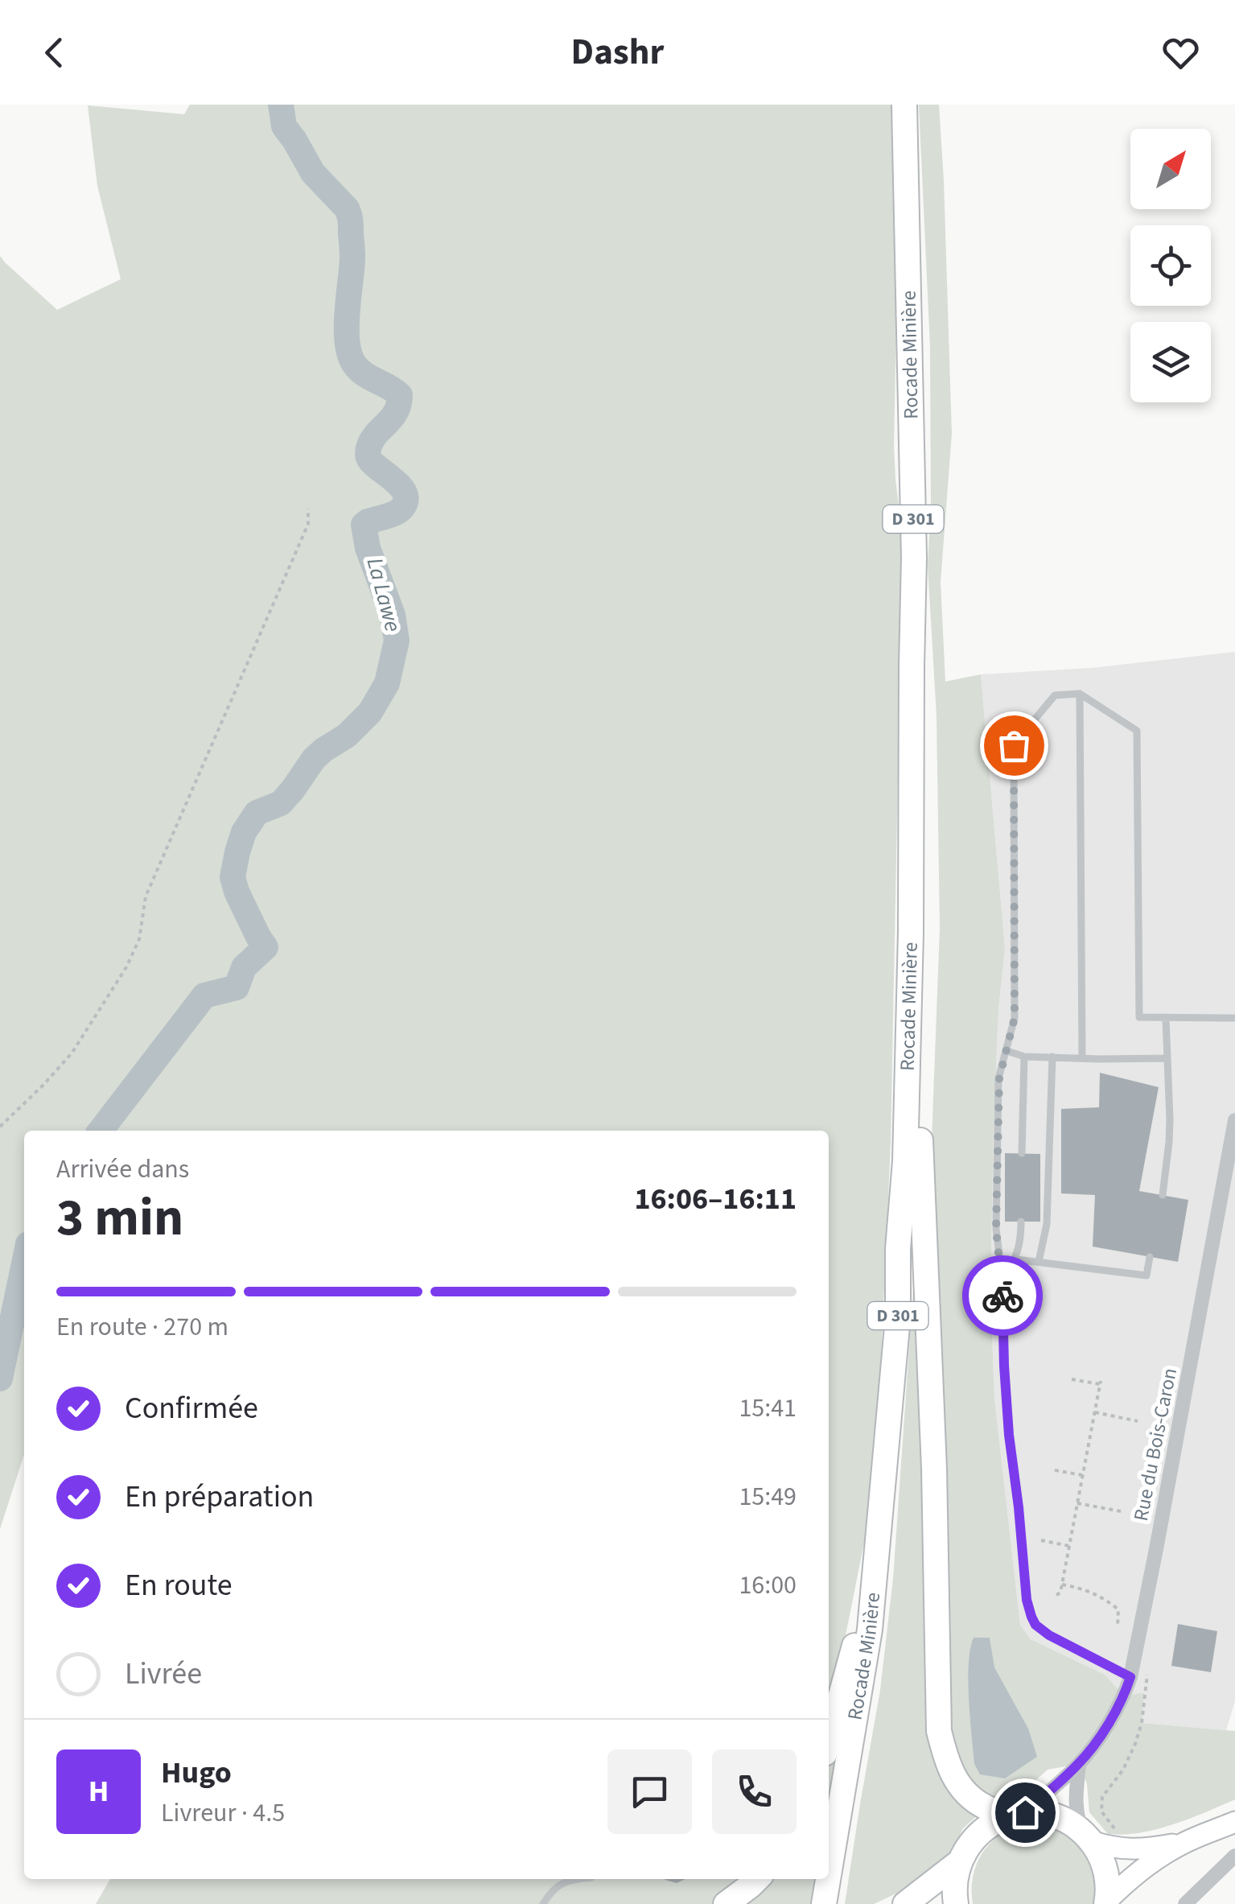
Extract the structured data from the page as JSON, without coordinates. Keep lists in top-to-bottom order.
{
  "streets": {
    "main road": ["Rocade Minière", "D 301"],
    "street": ["Rue du Bois-Caron"]
  },
  "water": ["La Lawe"],
  "north": "top right",
  "page": {
    "header": "Dashr",
    "heading": ["3 min", "Arrivée dans", "16:06–16:11"],
    "panel": ["Hugo", "Livreur · 4.5"],
    "bar": "En route · 270 m",
    "list": [
      ["Confirmée", "15:41"],
      ["En préparation", "15:49"],
      ["En route", "16:00"],
      "Livrée"
    ],
    "round": "H"
  }
}
